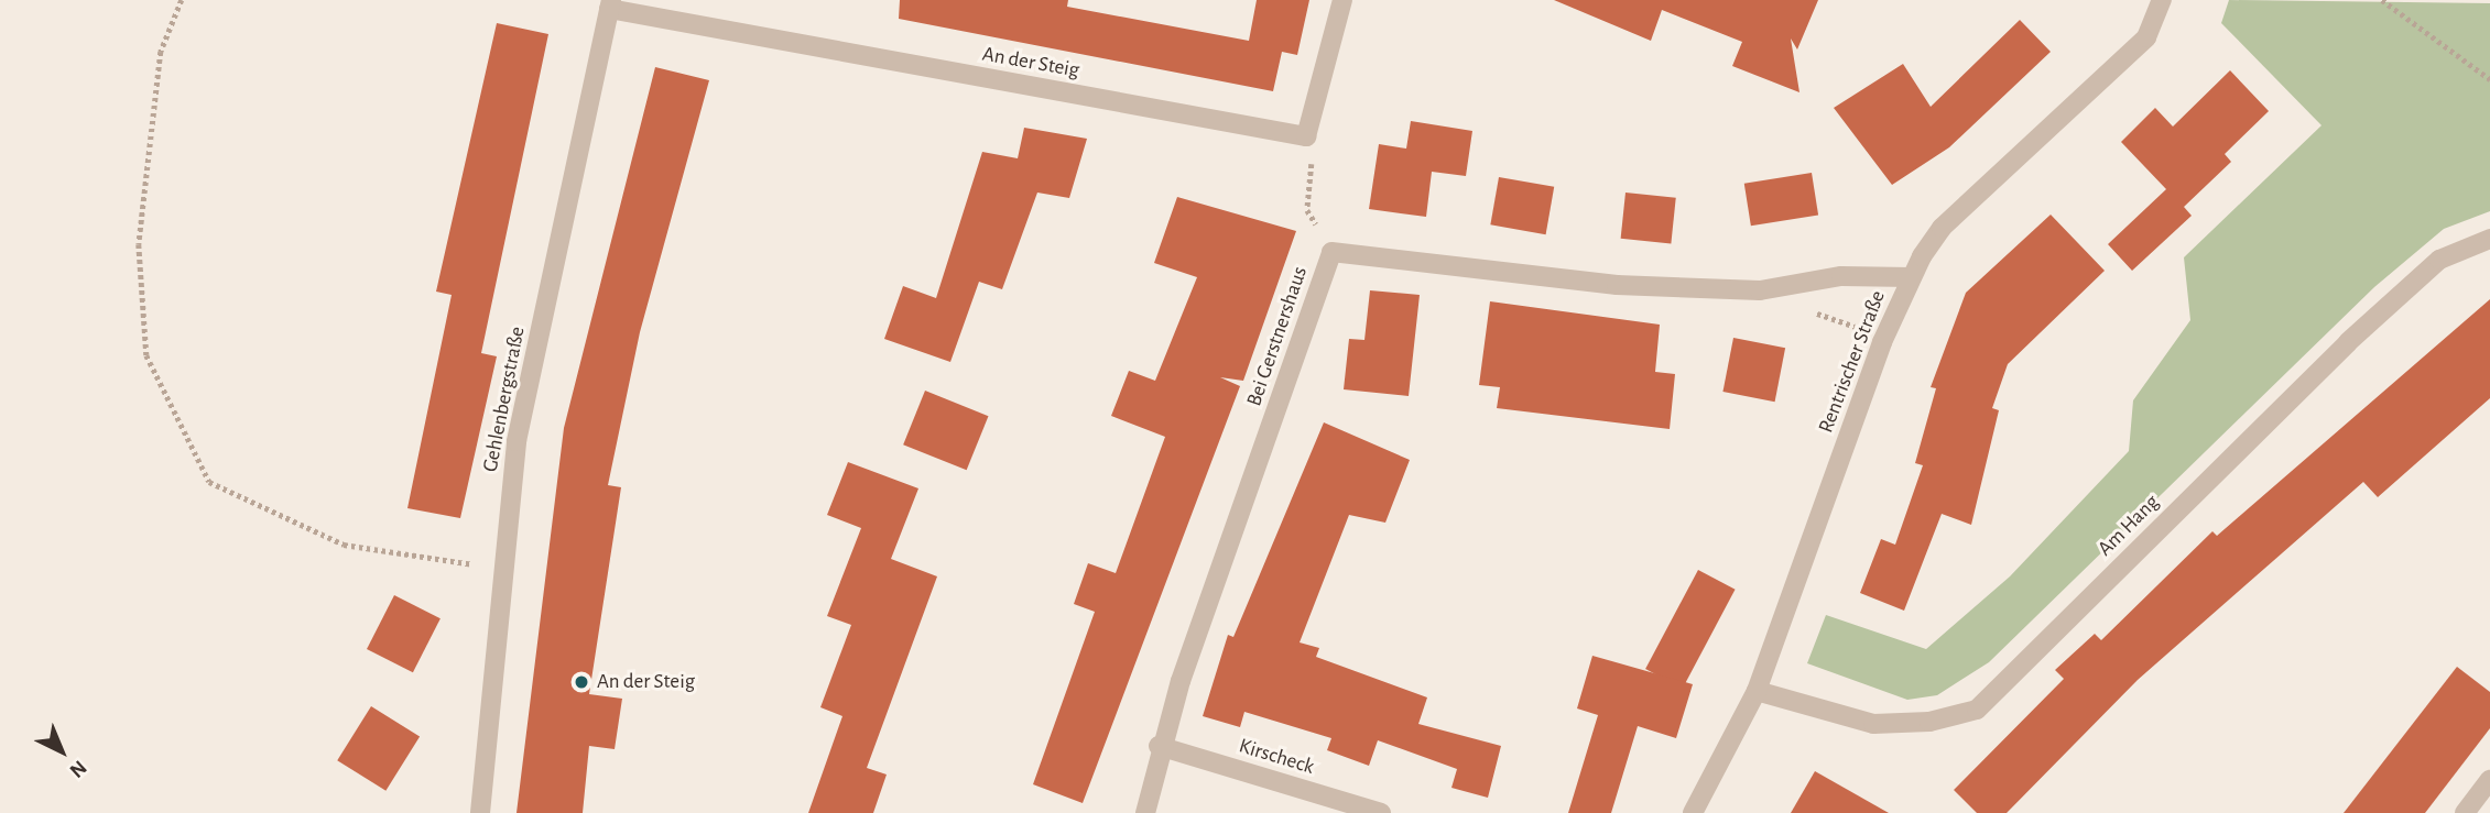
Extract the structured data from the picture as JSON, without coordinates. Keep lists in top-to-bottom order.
{
  "streets": {
    "street": [
      "An der Steig",
      "Bei Gerstnershaus",
      "Rentrischer Straße",
      "Gehlenbergstraße",
      "Am Hang",
      "Kirscheck"
    ]
  },
  "crossings": [
    ["An der Steig", "Gehlenbergstraße"],
    ["Bei Gerstnershaus", "Rentrischer Straße"],
    ["Bei Gerstnershaus", "Kirscheck"],
    ["Rentrischer Straße", "Am Hang"]
  ],
  "places": ["An der Steig"],
  "north": "bottom right"
}
